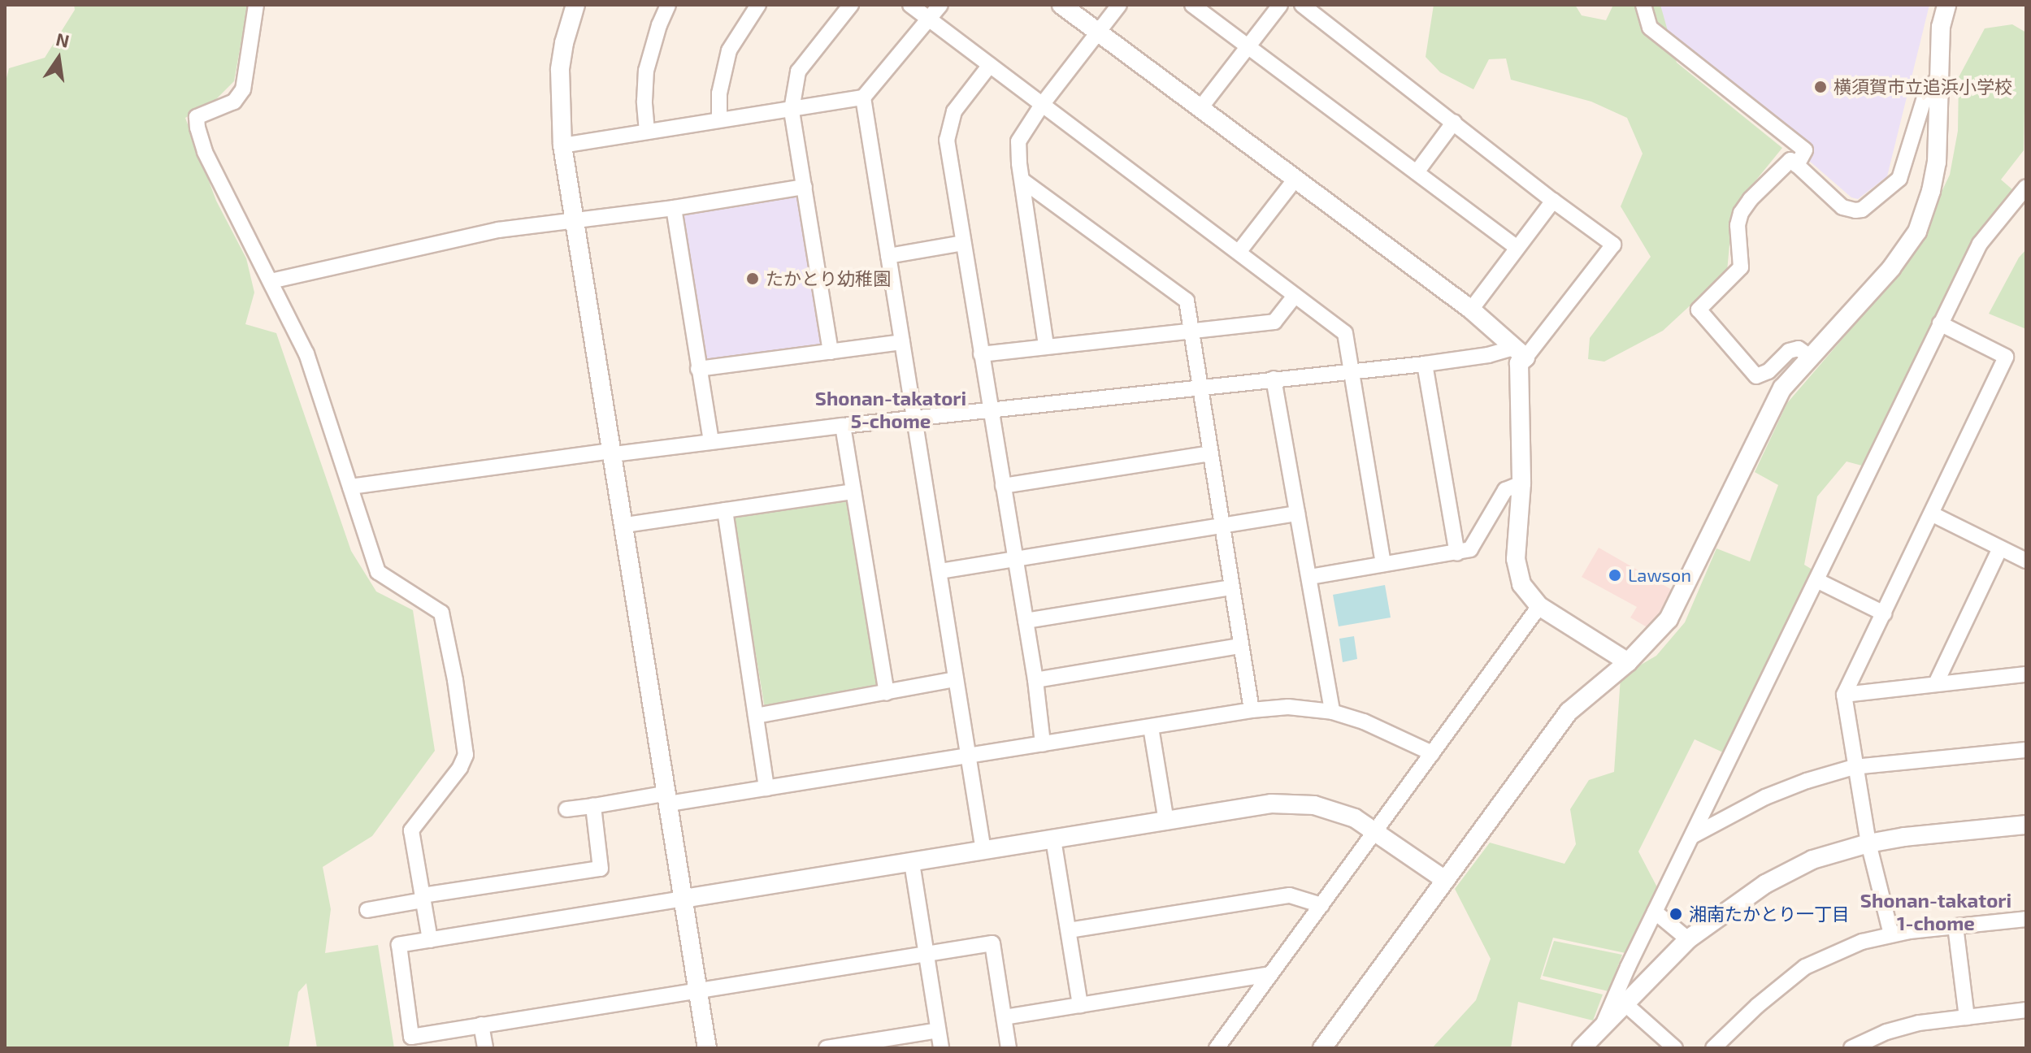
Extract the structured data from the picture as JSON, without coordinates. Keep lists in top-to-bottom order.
{
  "districts": ["Shonan-takatori 5-chome", "Shonan-takatori 1-chome"],
  "places": [
    "横須賀市立追浜小学校",
    "たかとり幼稚園",
    "Lawson",
    "湘南たかとり一丁目"
  ],
  "north": "top"
}
